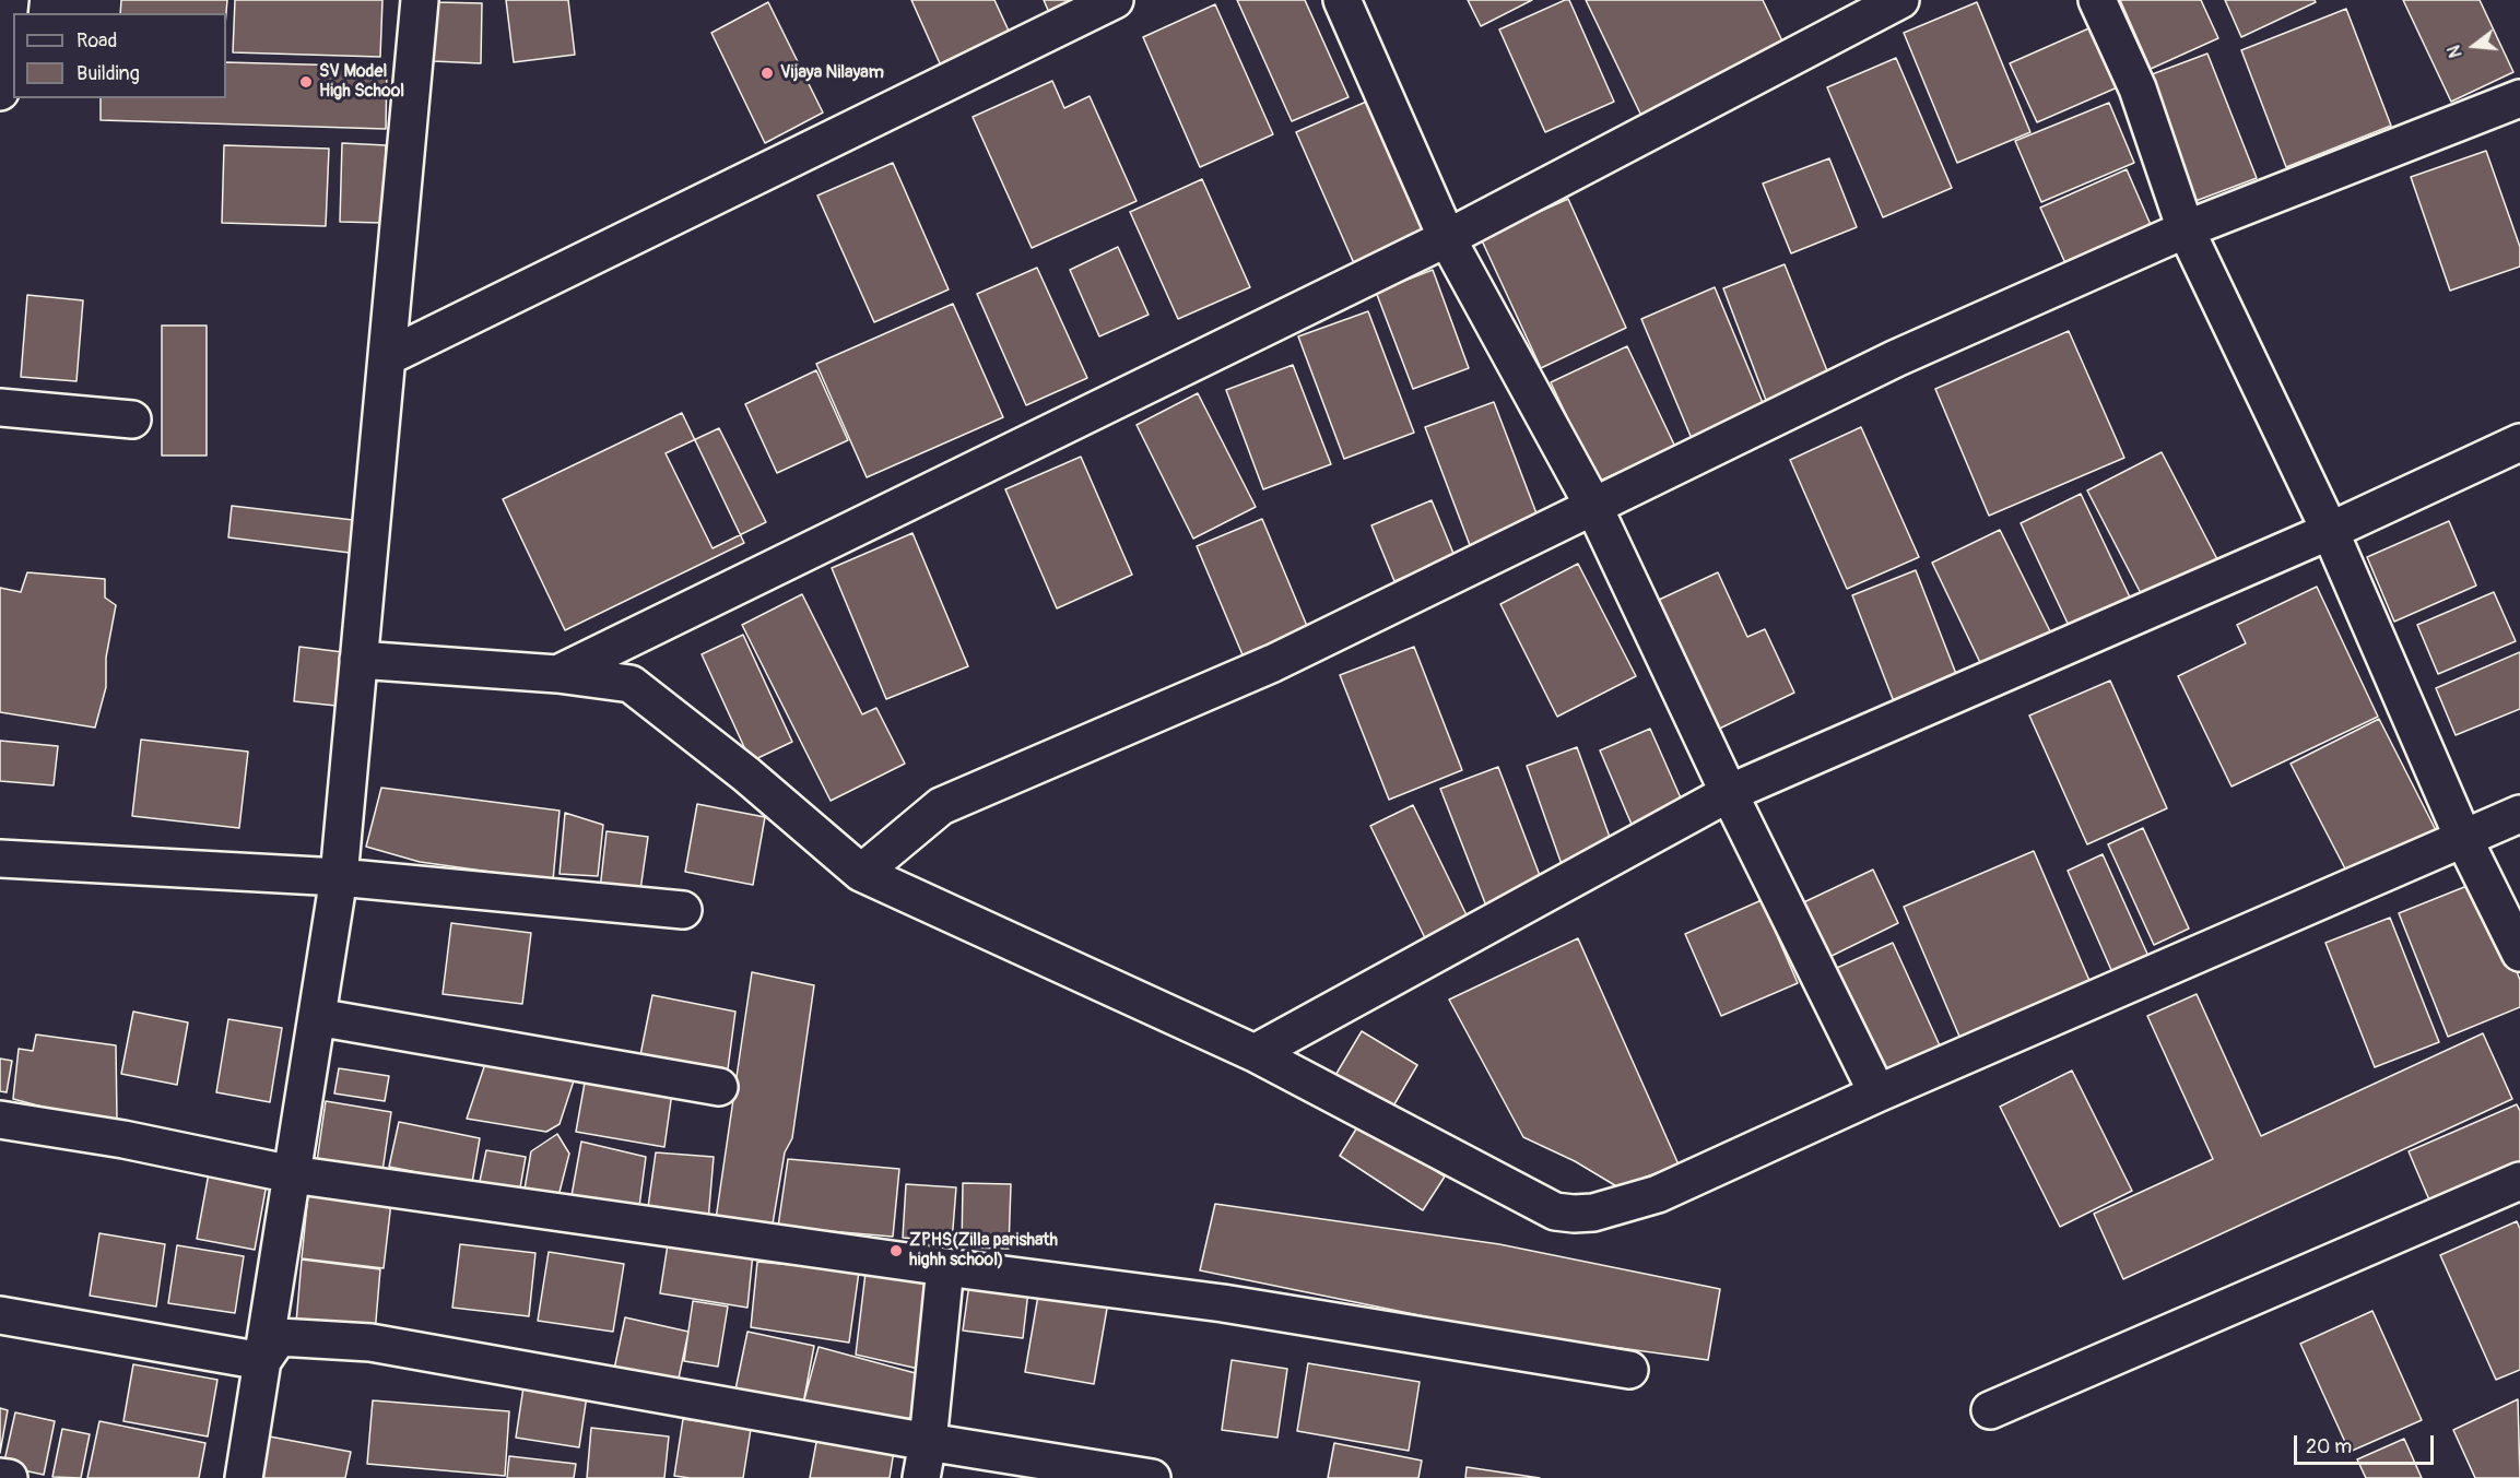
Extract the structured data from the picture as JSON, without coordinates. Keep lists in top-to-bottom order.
{
  "places": ["Vijaya Nilayam", "SV Model High School", "ZPHS(Zilla parishath highh school)"],
  "legend": ["Road", "Building"],
  "scale_bar": "20 m",
  "north": "left"
}
